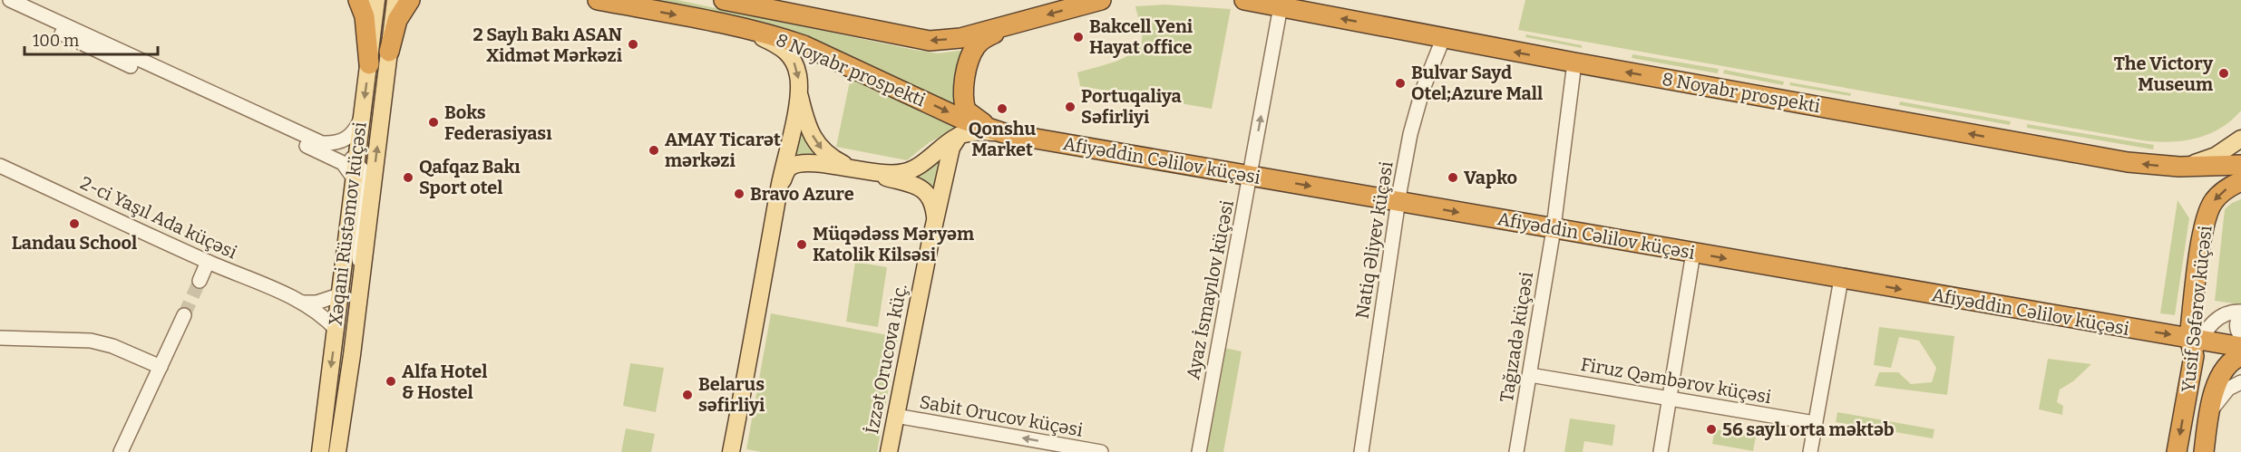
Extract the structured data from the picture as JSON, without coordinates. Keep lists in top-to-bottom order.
{
  "streets": {
    "highway": ["8 Noyabr prospekti", "Afiyəddin Cəlilov küçəsi", "Yusif Səfərov küçəsi"],
    "main road": ["Xəqani Rüstəmov küçəsi", "İzzət Orucova küç."],
    "street": [
      "2-ci Yaşıl Ada küçəsi",
      "Natiq Əliyev küçəsi",
      "Ayaz İsmayılov küçəsi",
      "Tağızadə küçəsi",
      "Firuz Qəmbərov küçəsi",
      "Sabit Orucov küçəsi"
    ]
  },
  "crossings": [
    ["8 Noyabr prospekti", "Afiyəddin Cəlilov küçəsi"],
    ["8 Noyabr prospekti", "Natiq Əliyev küçəsi"],
    ["8 Noyabr prospekti", "Ayaz İsmayılov küçəsi"],
    ["8 Noyabr prospekti", "Tağızadə küçəsi"],
    ["Afiyəddin Cəlilov küçəsi", "Natiq Əliyev küçəsi"],
    ["Afiyəddin Cəlilov küçəsi", "Ayaz İsmayılov küçəsi"],
    ["Afiyəddin Cəlilov küçəsi", "Yusif Səfərov küçəsi"],
    ["Afiyəddin Cəlilov küçəsi", "Tağızadə küçəsi"],
    ["Tağızadə küçəsi", "Firuz Qəmbərov küçəsi"],
    ["İzzət Orucova küç.", "Sabit Orucov küçəsi"]
  ],
  "one_way": ["Afiyəddin Cəlilov küçəsi", "Ayaz İsmayılov küçəsi", "Sabit Orucov küçəsi"],
  "places": [
    "Bakcell Yeni Hayat office",
    "2 Saylı Bakı ASAN Xidmət Mərkəzi",
    "The Victory Museum",
    "Bulvar Sayd Otel;Azure Mall",
    "Portuqaliya Səfirliyi",
    "Qonshu Market",
    "Boks Federasiyası",
    "AMAY Ticarət mərkəzi",
    "Qafqaz Bakı Sport otel",
    "Vapko",
    "Bravo Azure",
    "Landau School",
    "Müqədəss Məryəm Katolik Kilsəsi",
    "Alfa Hotel & Hostel",
    "Belarus səfirliyi",
    "56 saylı orta məktəb"
  ],
  "scale_bar": "100 m"
}
